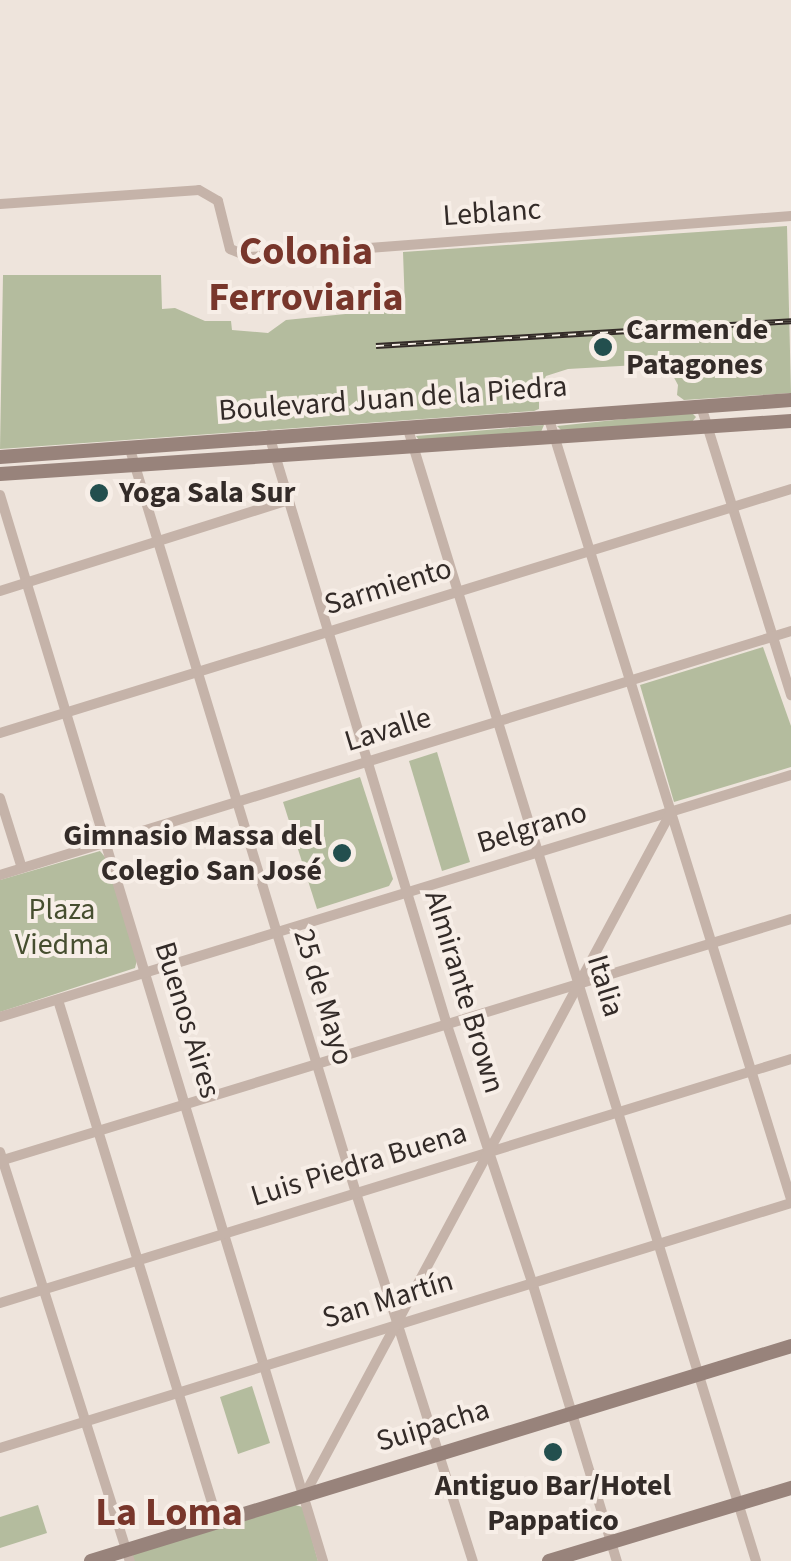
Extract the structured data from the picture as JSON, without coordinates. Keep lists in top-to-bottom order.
{
  "streets": {
    "main road": ["Boulevard Juan de la Piedra", "Suipacha"],
    "street": [
      "Leblanc",
      "Sarmiento",
      "Lavalle",
      "Belgrano",
      "Italia",
      "Almirante Brown",
      "25 de Mayo",
      "Buenos Aires",
      "Luis Piedra Buena",
      "San Martín"
    ]
  },
  "crossings": [
    ["Boulevard Juan de la Piedra", "Italia"],
    ["Boulevard Juan de la Piedra", "Almirante Brown"],
    ["Boulevard Juan de la Piedra", "25 de Mayo"],
    ["Sarmiento", "Italia"],
    ["Sarmiento", "Almirante Brown"],
    ["Sarmiento", "25 de Mayo"],
    ["Sarmiento", "Buenos Aires"],
    ["Lavalle", "Italia"],
    ["Lavalle", "Almirante Brown"],
    ["Lavalle", "25 de Mayo"],
    ["Lavalle", "Buenos Aires"],
    ["Belgrano", "Italia"],
    ["Belgrano", "Almirante Brown"],
    ["Belgrano", "25 de Mayo"],
    ["Belgrano", "Buenos Aires"],
    ["Italia", "Luis Piedra Buena"],
    ["Italia", "San Martín"],
    ["Italia", "Suipacha"],
    ["Almirante Brown", "Luis Piedra Buena"],
    ["Almirante Brown", "San Martín"],
    ["Almirante Brown", "Suipacha"],
    ["25 de Mayo", "Luis Piedra Buena"],
    ["25 de Mayo", "San Martín"],
    ["25 de Mayo", "Suipacha"],
    ["Buenos Aires", "Luis Piedra Buena"],
    ["Buenos Aires", "San Martín"],
    ["Buenos Aires", "Suipacha"]
  ],
  "districts": ["Colonia Ferroviaria", "La Loma"],
  "parks": ["Plaza Viedma"],
  "places": [
    "Carmen de Patagones",
    "Yoga Sala Sur",
    "Gimnasio Massa del Colegio San José",
    "Antiguo Bar/Hotel Pappatico"
  ]
}
